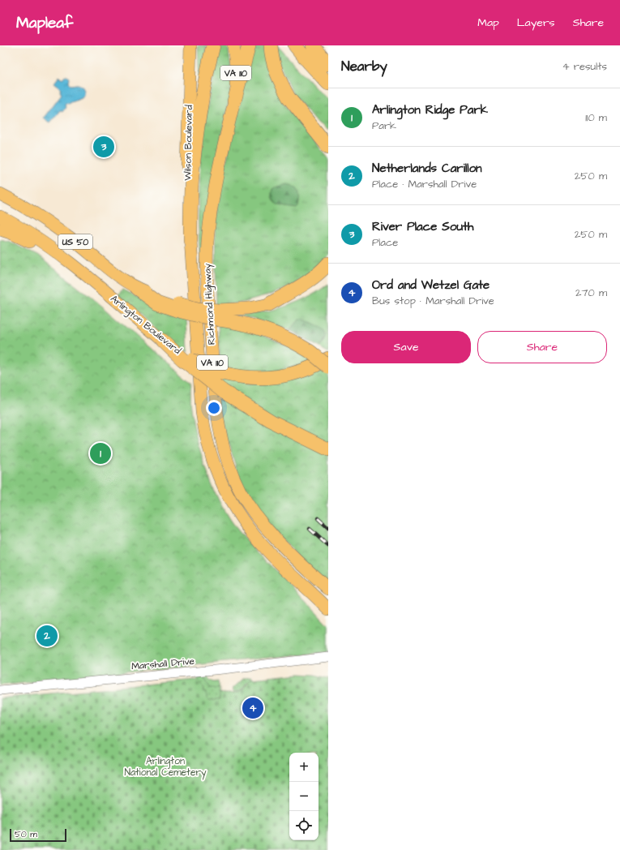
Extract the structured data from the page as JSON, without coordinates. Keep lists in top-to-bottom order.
{
  "streets": {
    "highway": ["US 50", "Arlington Boulevard"],
    "main road": ["VA 110", "Wilson Boulevard", "Richmond Highway"],
    "street": ["Marshall Drive"]
  },
  "crossings": [
    ["VA 110", "Richmond Highway"],
    ["Wilson Boulevard", "Richmond Highway"]
  ],
  "parks": ["Arlington National Cemetery"],
  "scale_bar": "50 m",
  "page": {
    "header": "Mapleaf",
    "nav": ["Map", "Layers", "Share"],
    "heading": ["Nearby", "4 results"],
    "list": [
      {
        "mark": "1",
        "name": "Arlington Ridge Park",
        "note": "Park",
        "value": "110 m"
      },
      {
        "mark": "2",
        "name": "Netherlands Carillon",
        "note": "Place · Marshall Drive",
        "value": "250 m"
      },
      {
        "mark": "3",
        "name": "River Place South",
        "note": "Place",
        "value": "250 m"
      },
      {
        "mark": "4",
        "name": "Ord and Wetzel Gate",
        "note": "Bus stop · Marshall Drive",
        "value": "270 m"
      }
    ],
    "pins": [
      "3",
      "1",
      "2",
      "4"
    ],
    "buttons": ["Save", "Share"],
    "map_buttons": ["+", "−"],
    "scale": "50 m"
  }
}
